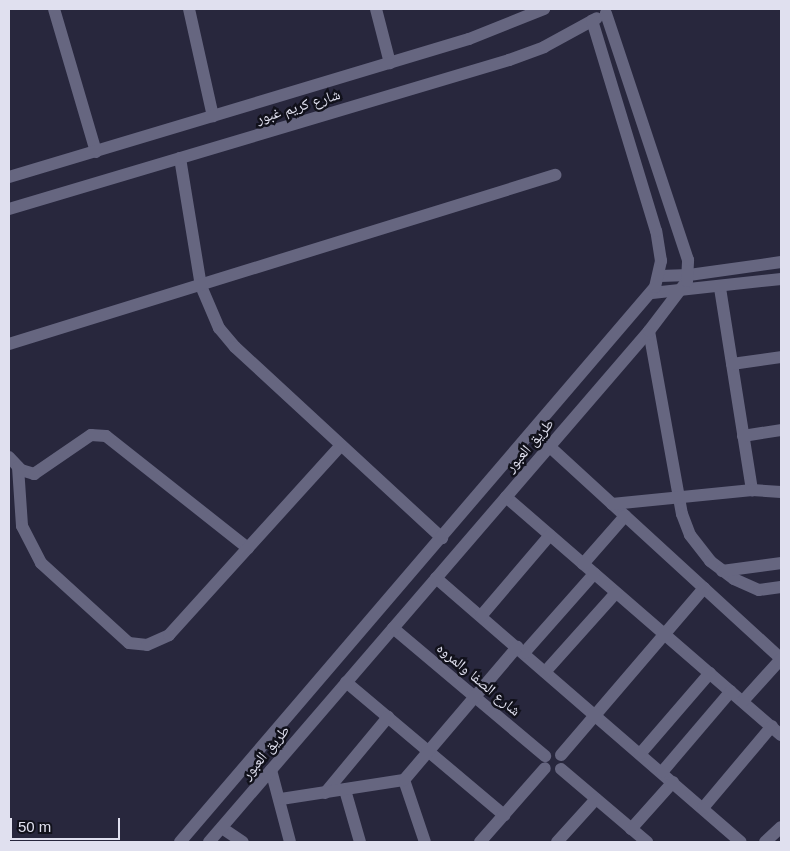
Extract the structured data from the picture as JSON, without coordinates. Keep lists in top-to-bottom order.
{
  "streets": {
    "street": ["شارع كريم غبور", "طريق العبور", "شارع الصفا والمروه"]
  },
  "crossings": [
    ["طريق العبور", "شارع الصفا والمروه"]
  ],
  "scale_bar": "50 m"
}
